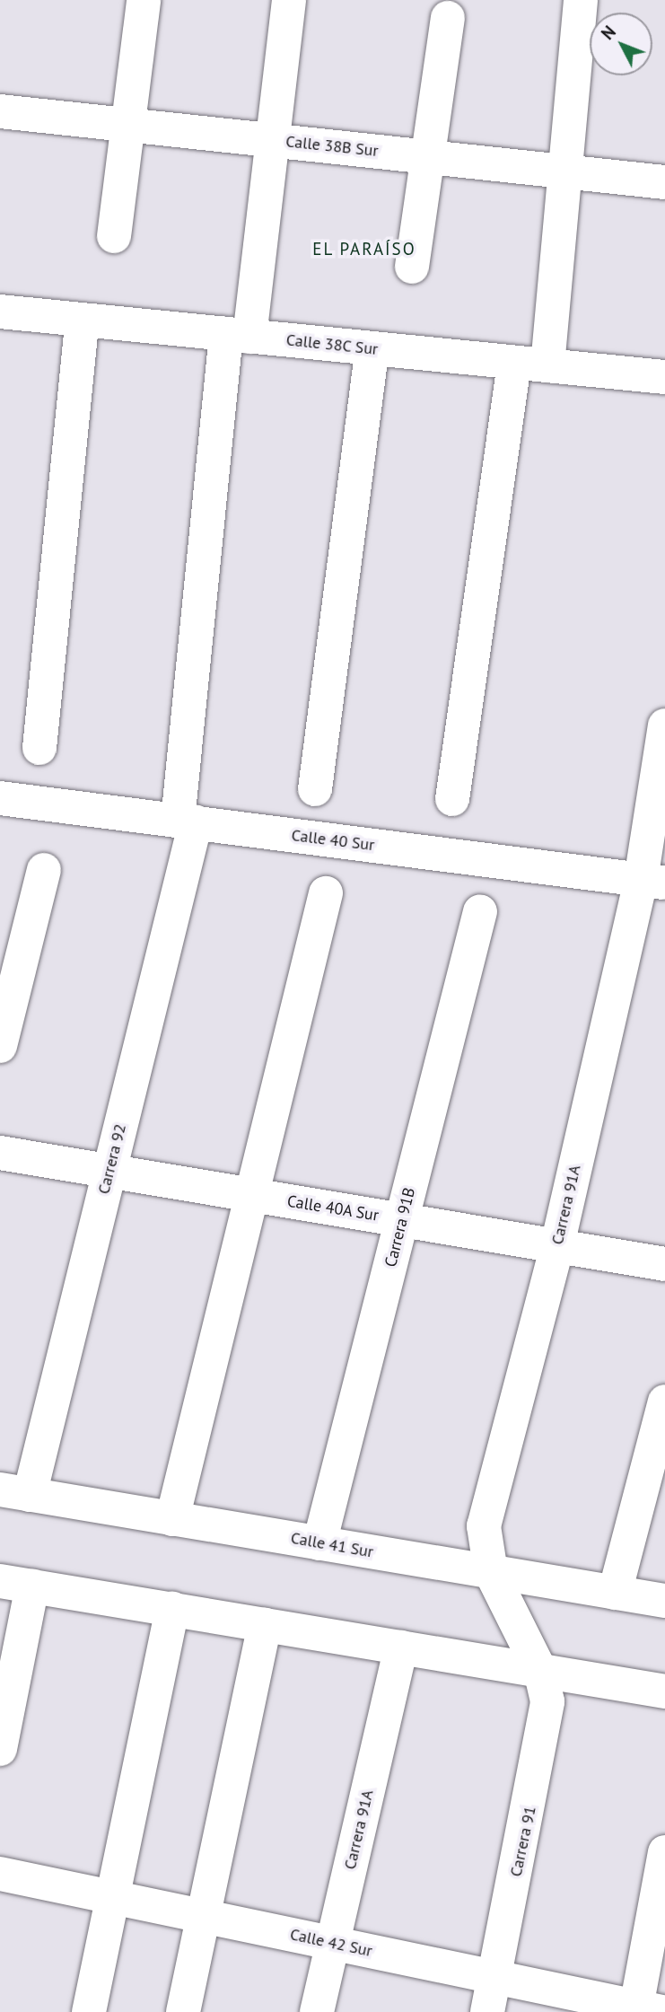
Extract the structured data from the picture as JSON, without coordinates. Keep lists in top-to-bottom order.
{
  "streets": {
    "street": [
      "Calle 38B Sur",
      "Calle 38C Sur",
      "Calle 40 Sur",
      "Carrera 92",
      "Carrera 91A",
      "Calle 40A Sur",
      "Carrera 91B",
      "Calle 41 Sur",
      "Carrera 91",
      "Calle 42 Sur"
    ]
  },
  "crossings": [
    ["Calle 38B Sur", "Carrera 92"],
    ["Calle 38C Sur", "Carrera 92"],
    ["Calle 40 Sur", "Carrera 92"],
    ["Calle 40 Sur", "Carrera 91A"],
    ["Carrera 92", "Calle 40A Sur"],
    ["Carrera 92", "Calle 41 Sur"],
    ["Carrera 91A", "Calle 40A Sur"],
    ["Carrera 91A", "Calle 41 Sur"],
    ["Carrera 91A", "Carrera 91"],
    ["Carrera 91A", "Calle 42 Sur"],
    ["Calle 40A Sur", "Carrera 91B"],
    ["Carrera 91B", "Calle 41 Sur"],
    ["Carrera 91", "Calle 42 Sur"]
  ],
  "districts": ["EL PARAÍSO"],
  "north": "top left"
}
